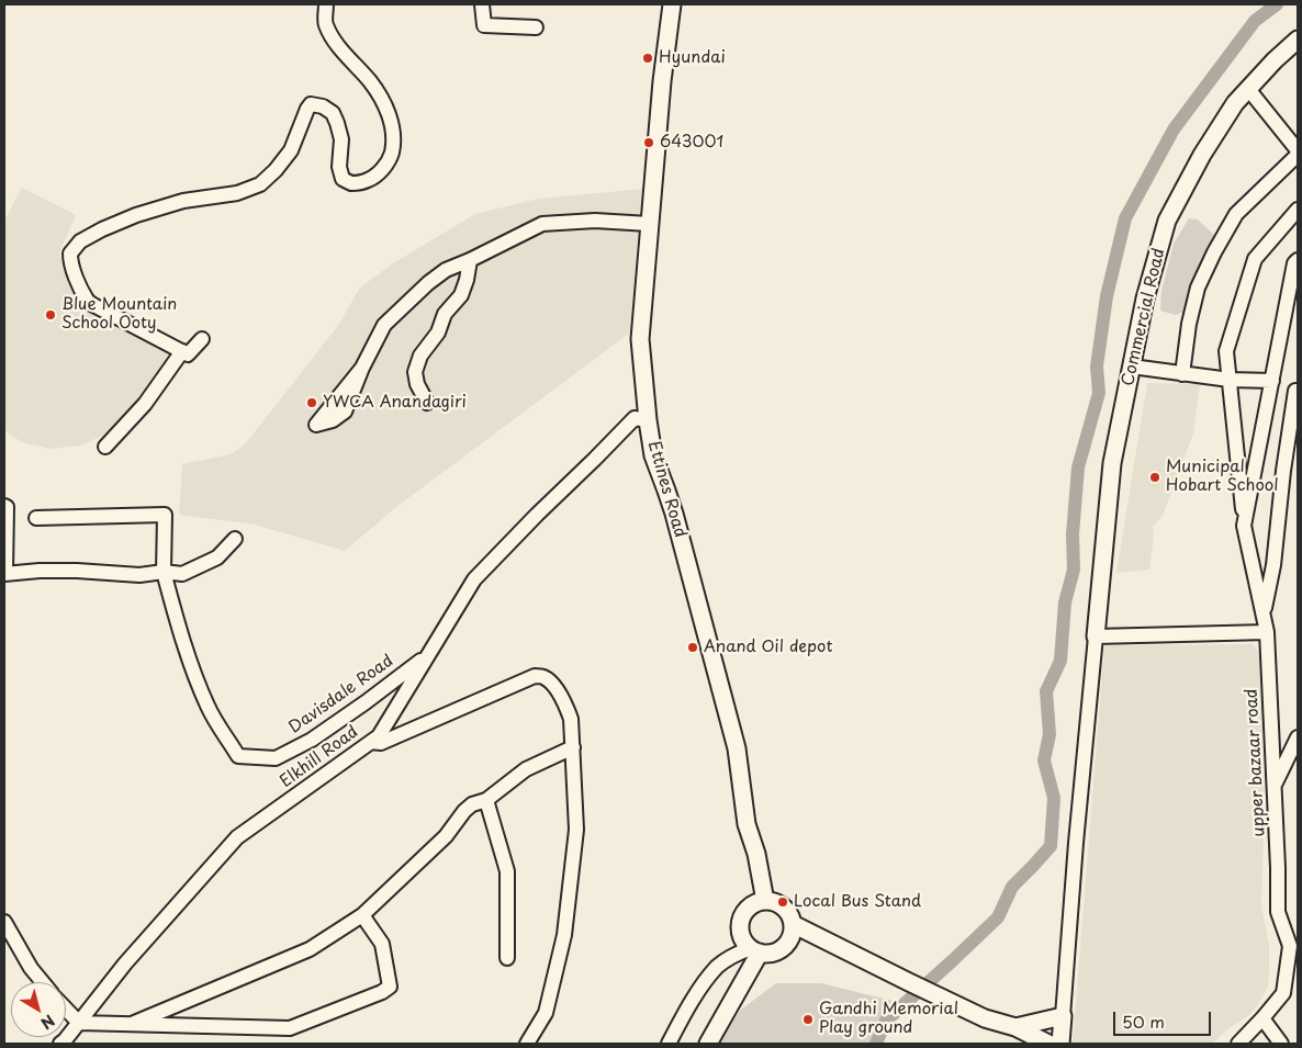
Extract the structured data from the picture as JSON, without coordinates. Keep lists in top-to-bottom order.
{
  "streets": {
    "main road": ["Commercial Road", "Ettines Road"],
    "street": ["Davisdale Road", "Elkhill Road", "upper bazaar road"]
  },
  "crossings": [
    ["Ettines Road", "Elkhill Road"],
    ["Davisdale Road", "Elkhill Road"]
  ],
  "places": [
    "Hyundai",
    "643001",
    "Blue Mountain School Ooty",
    "YWCA Anandagiri",
    "Municipal Hobart School",
    "Anand Oil depot",
    "Local Bus Stand",
    "Gandhi Memorial Play ground"
  ],
  "scale_bar": "50 m",
  "north": "bottom right"
}
